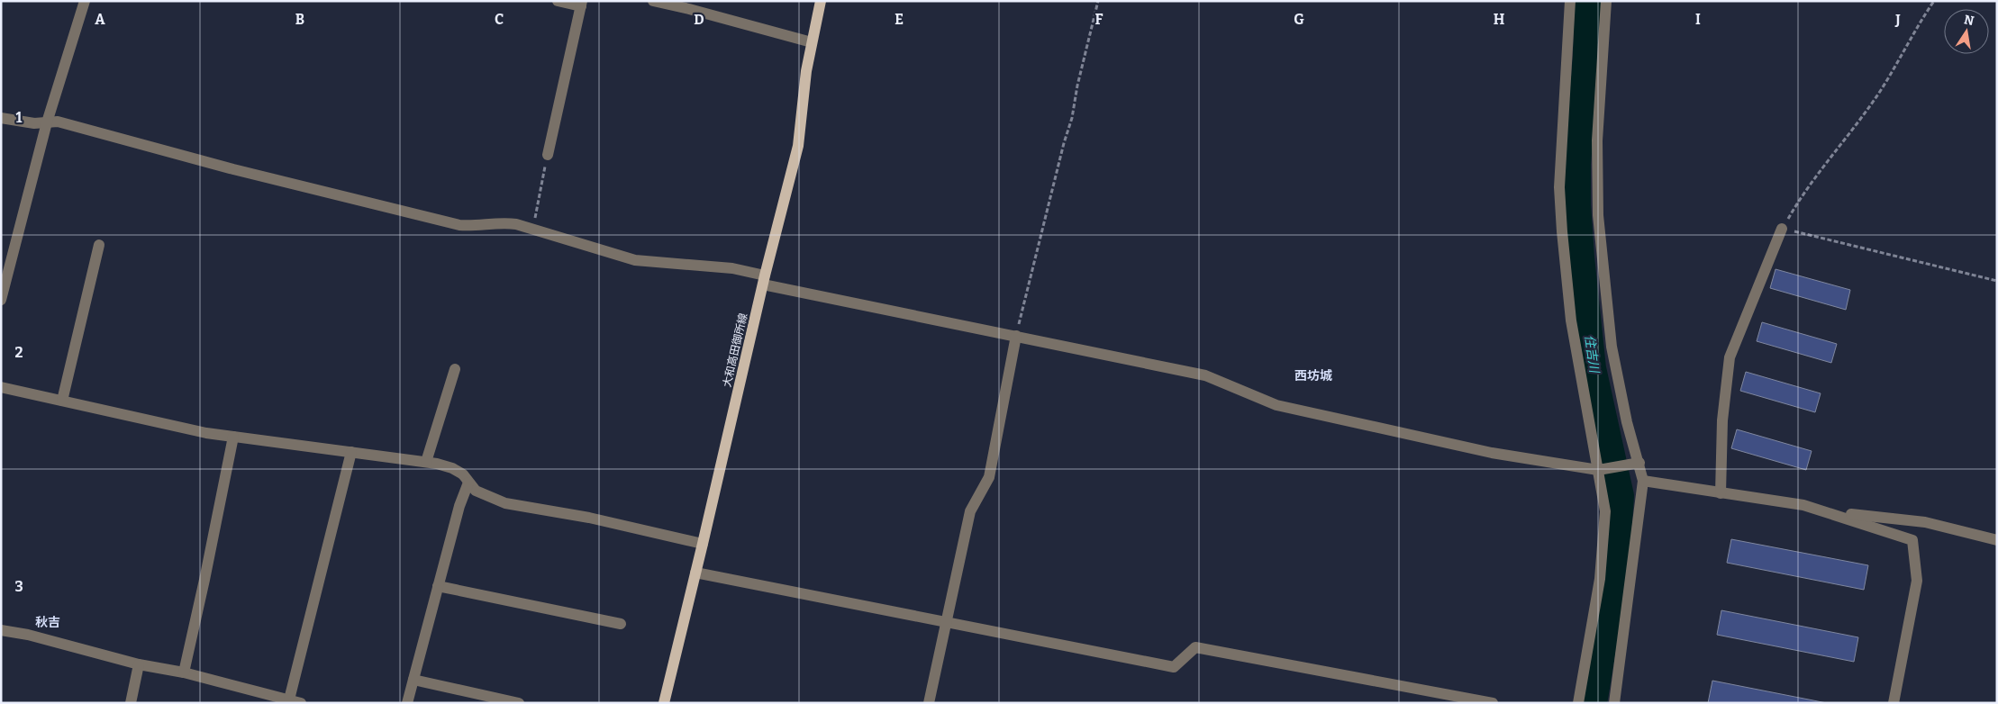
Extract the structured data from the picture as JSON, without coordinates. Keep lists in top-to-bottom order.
{
  "streets": {
    "main road": ["大和高田御所線"]
  },
  "districts": ["西坊城", "秋吉"],
  "water": ["住吉川"],
  "north": "top",
  "grid": {
    "columns": [
      "A",
      "B",
      "C",
      "D",
      "E",
      "F",
      "G",
      "H",
      "I",
      "J"
    ],
    "rows": ["1", "2", "3"]
  }
}
